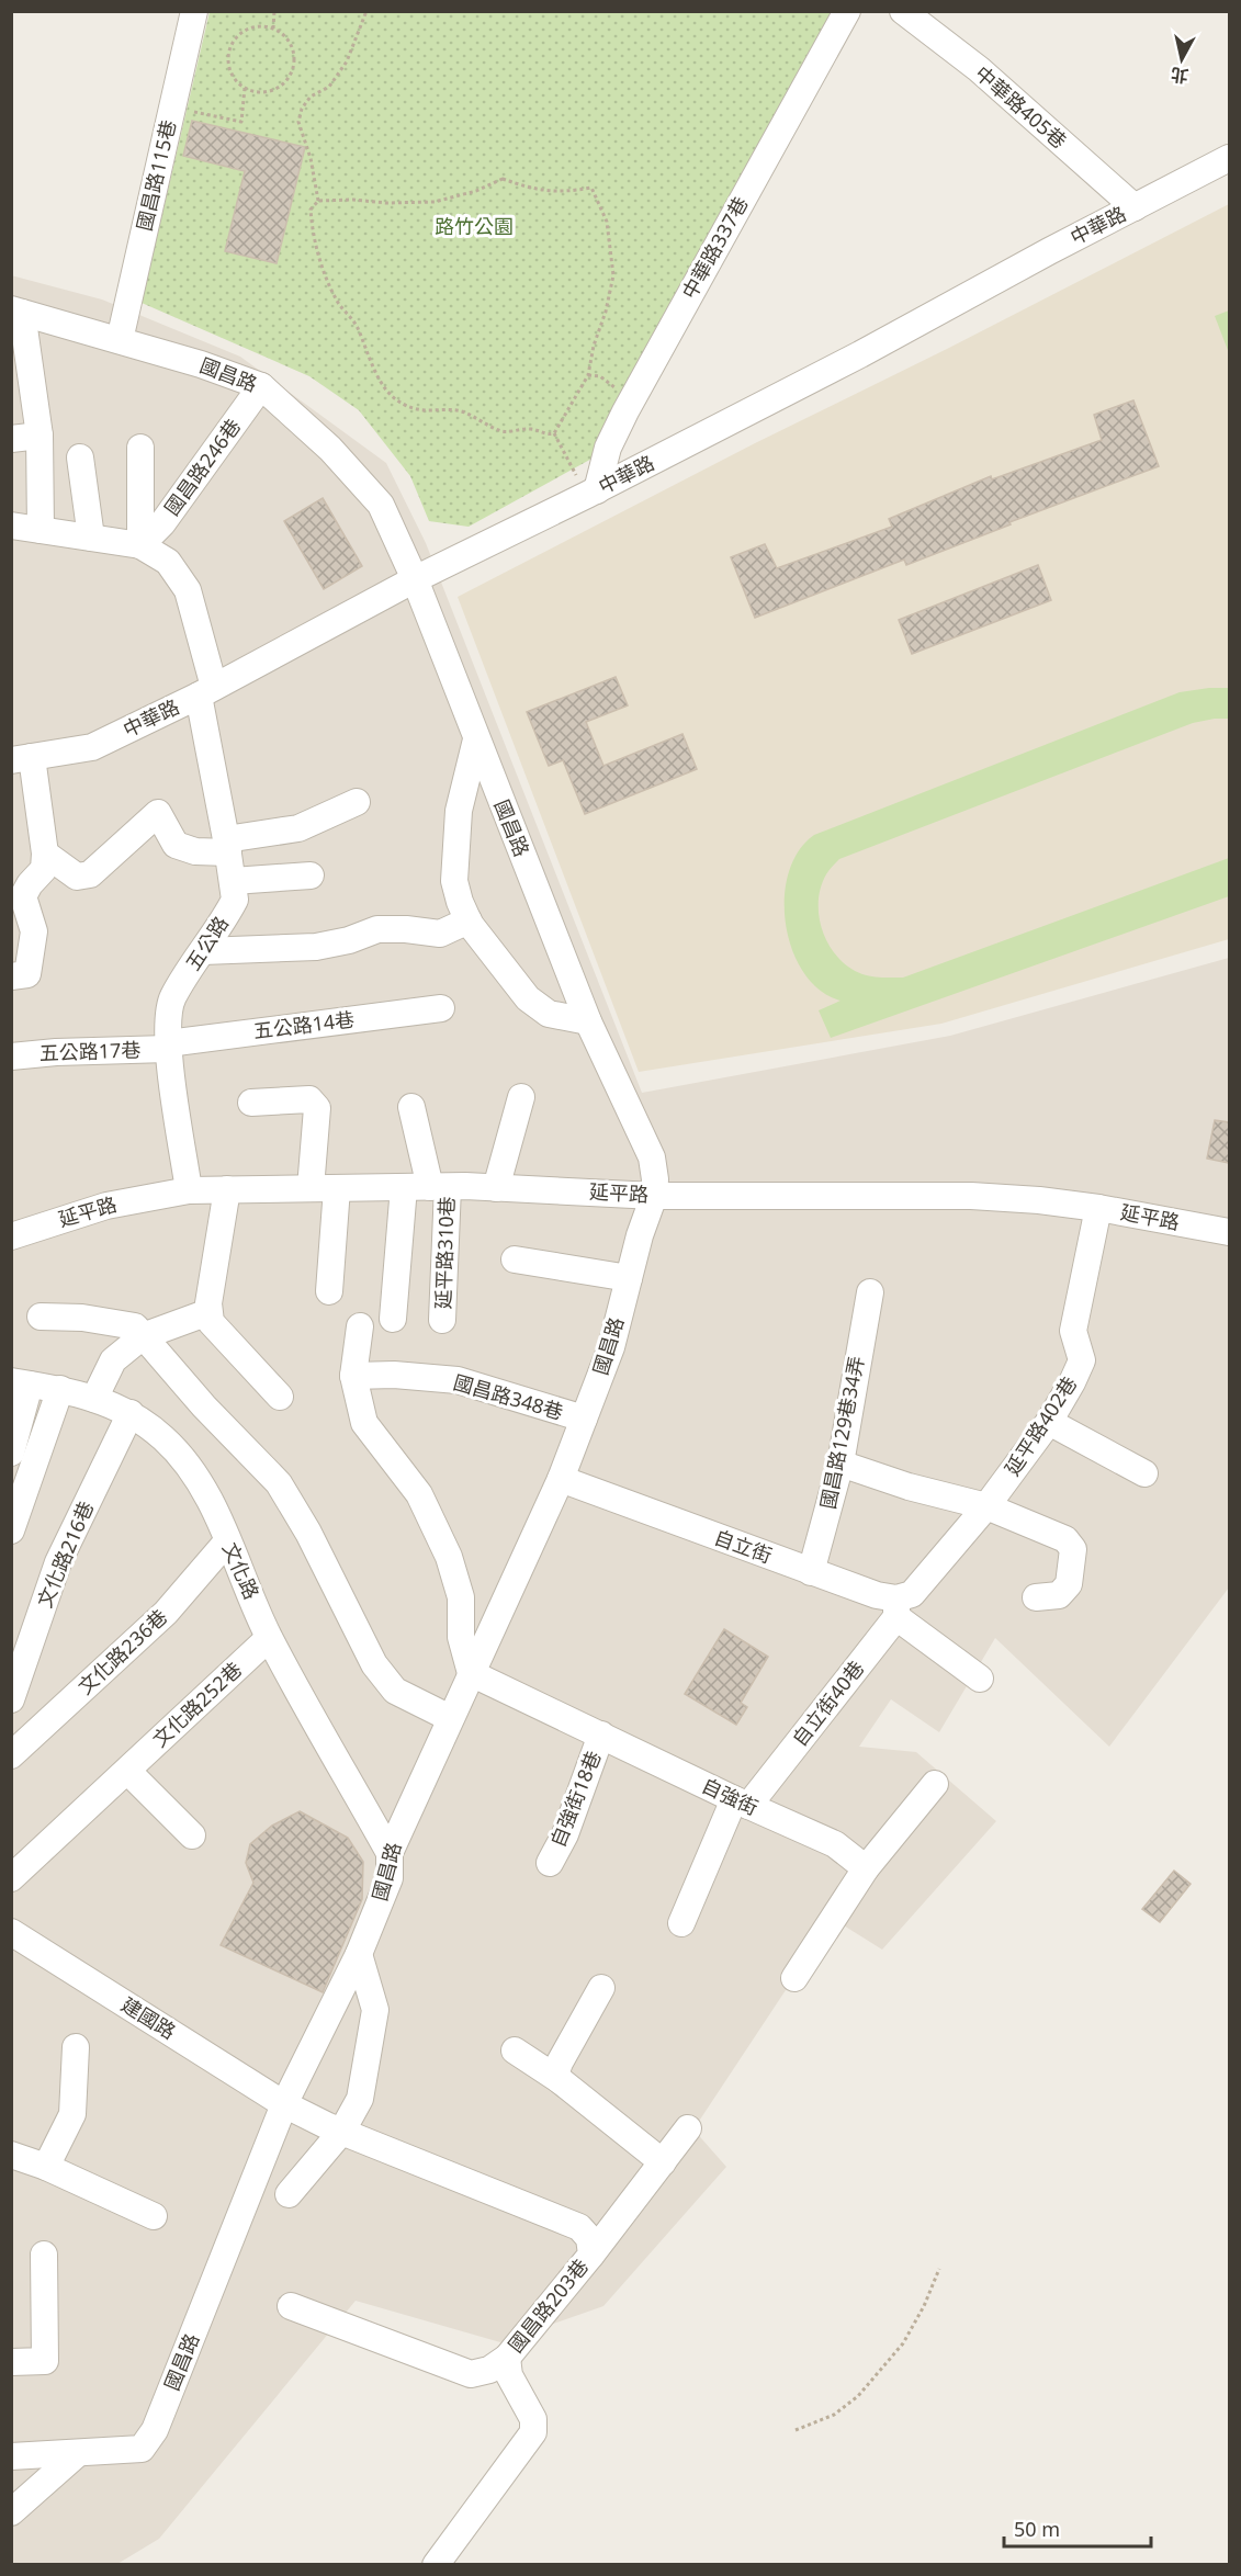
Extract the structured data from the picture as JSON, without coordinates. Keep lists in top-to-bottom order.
{
  "streets": {
    "street": [
      "中華路405巷",
      "國昌路115巷",
      "中華路",
      "中華路337巷",
      "國昌路",
      "國昌路246巷",
      "五公路",
      "五公路14巷",
      "五公路17巷",
      "延平路",
      "延平路310巷",
      "國昌路348巷",
      "延平路402巷",
      "國昌路129巷34弄",
      "自立街",
      "文化路216巷",
      "文化路",
      "文化路236巷",
      "自立街40巷",
      "文化路252巷",
      "自強街",
      "自強街18巷",
      "建國路",
      "國昌路203巷"
    ]
  },
  "crossings": [
    ["中華路405巷", "中華路"],
    ["國昌路115巷", "國昌路"],
    ["中華路", "中華路337巷"],
    ["中華路", "國昌路"],
    ["中華路", "五公路"],
    ["國昌路", "國昌路246巷"],
    ["國昌路", "延平路"],
    ["國昌路", "國昌路348巷"],
    ["國昌路", "自立街"],
    ["國昌路", "文化路"],
    ["國昌路", "自強街"],
    ["國昌路", "建國路"],
    ["國昌路", "國昌路203巷"],
    ["國昌路246巷", "五公路"],
    ["五公路", "五公路14巷"],
    ["五公路", "五公路17巷"],
    ["五公路", "延平路"],
    ["五公路14巷", "五公路17巷"],
    ["延平路", "延平路310巷"],
    ["延平路", "延平路402巷"],
    ["延平路402巷", "自立街"],
    ["延平路402巷", "自立街40巷"],
    ["國昌路129巷34弄", "自立街"],
    ["自立街", "自立街40巷"],
    ["文化路216巷", "文化路"],
    ["文化路", "文化路236巷"],
    ["文化路", "文化路252巷"],
    ["自立街40巷", "自強街"],
    ["自強街", "自強街18巷"],
    ["建國路", "國昌路203巷"]
  ],
  "parks": ["路竹公園"],
  "scale_bar": "50 m",
  "north": "bottom"
}
